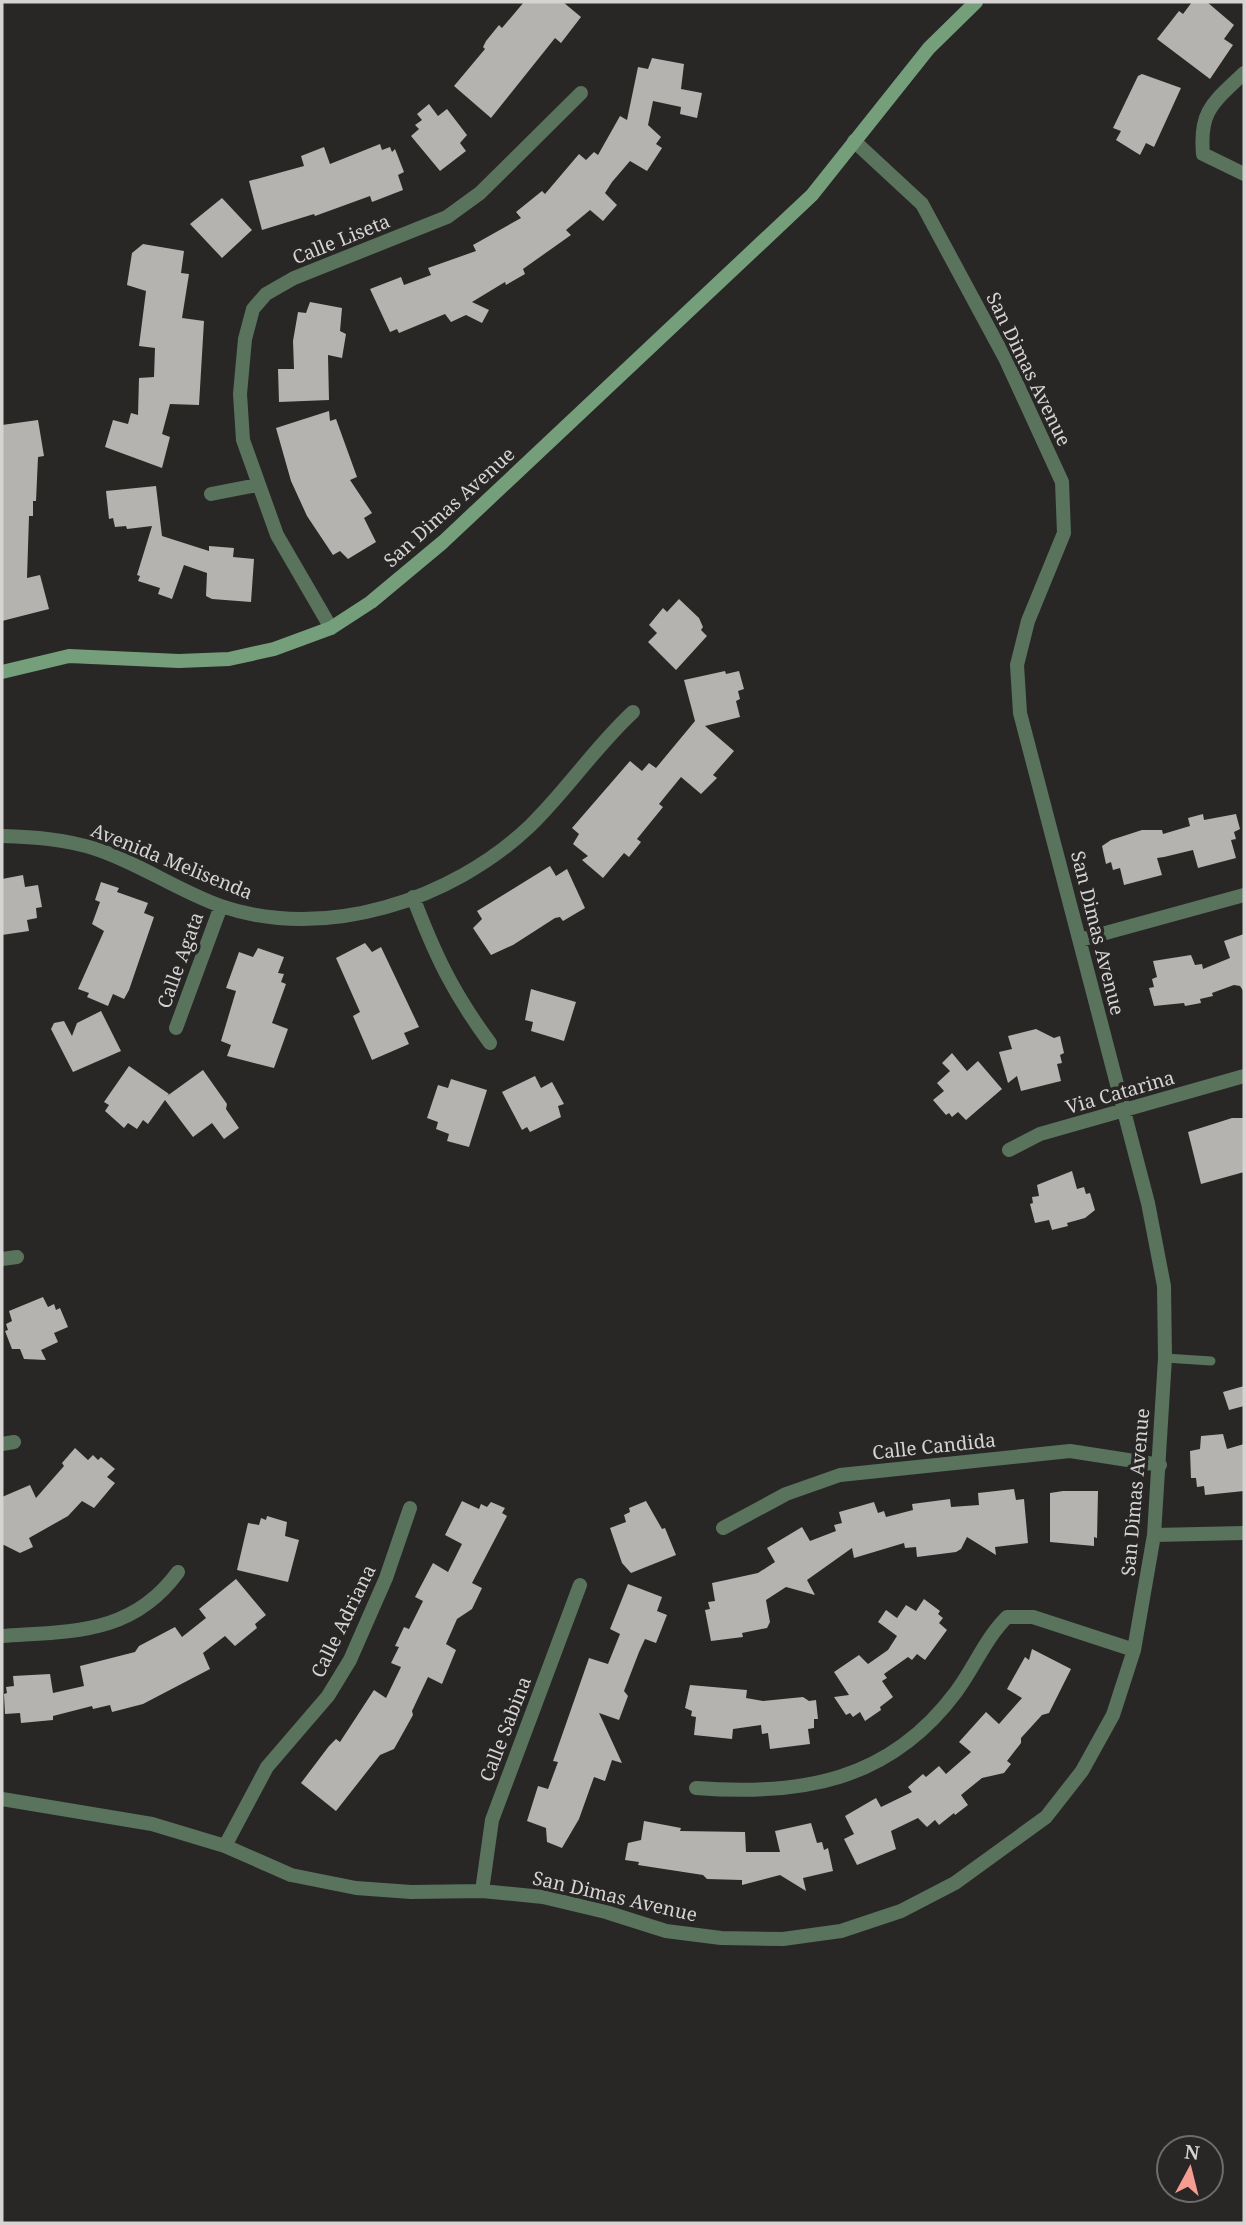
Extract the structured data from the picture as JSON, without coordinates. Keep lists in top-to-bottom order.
{
  "streets": {
    "street": [
      "Calle Liseta",
      "San Dimas Avenue",
      "Avenida Melisenda",
      "Calle Agata",
      "Via Catarina",
      "Calle Candida",
      "Calle Adriana",
      "Calle Sabina"
    ]
  },
  "crossings": [
    ["Calle Liseta", "San Dimas Avenue"],
    ["San Dimas Avenue", "Via Catarina"],
    ["San Dimas Avenue", "Calle Candida"],
    ["San Dimas Avenue", "Calle Adriana"],
    ["San Dimas Avenue", "Calle Sabina"],
    ["Avenida Melisenda", "Calle Agata"]
  ],
  "north": "top"
}
